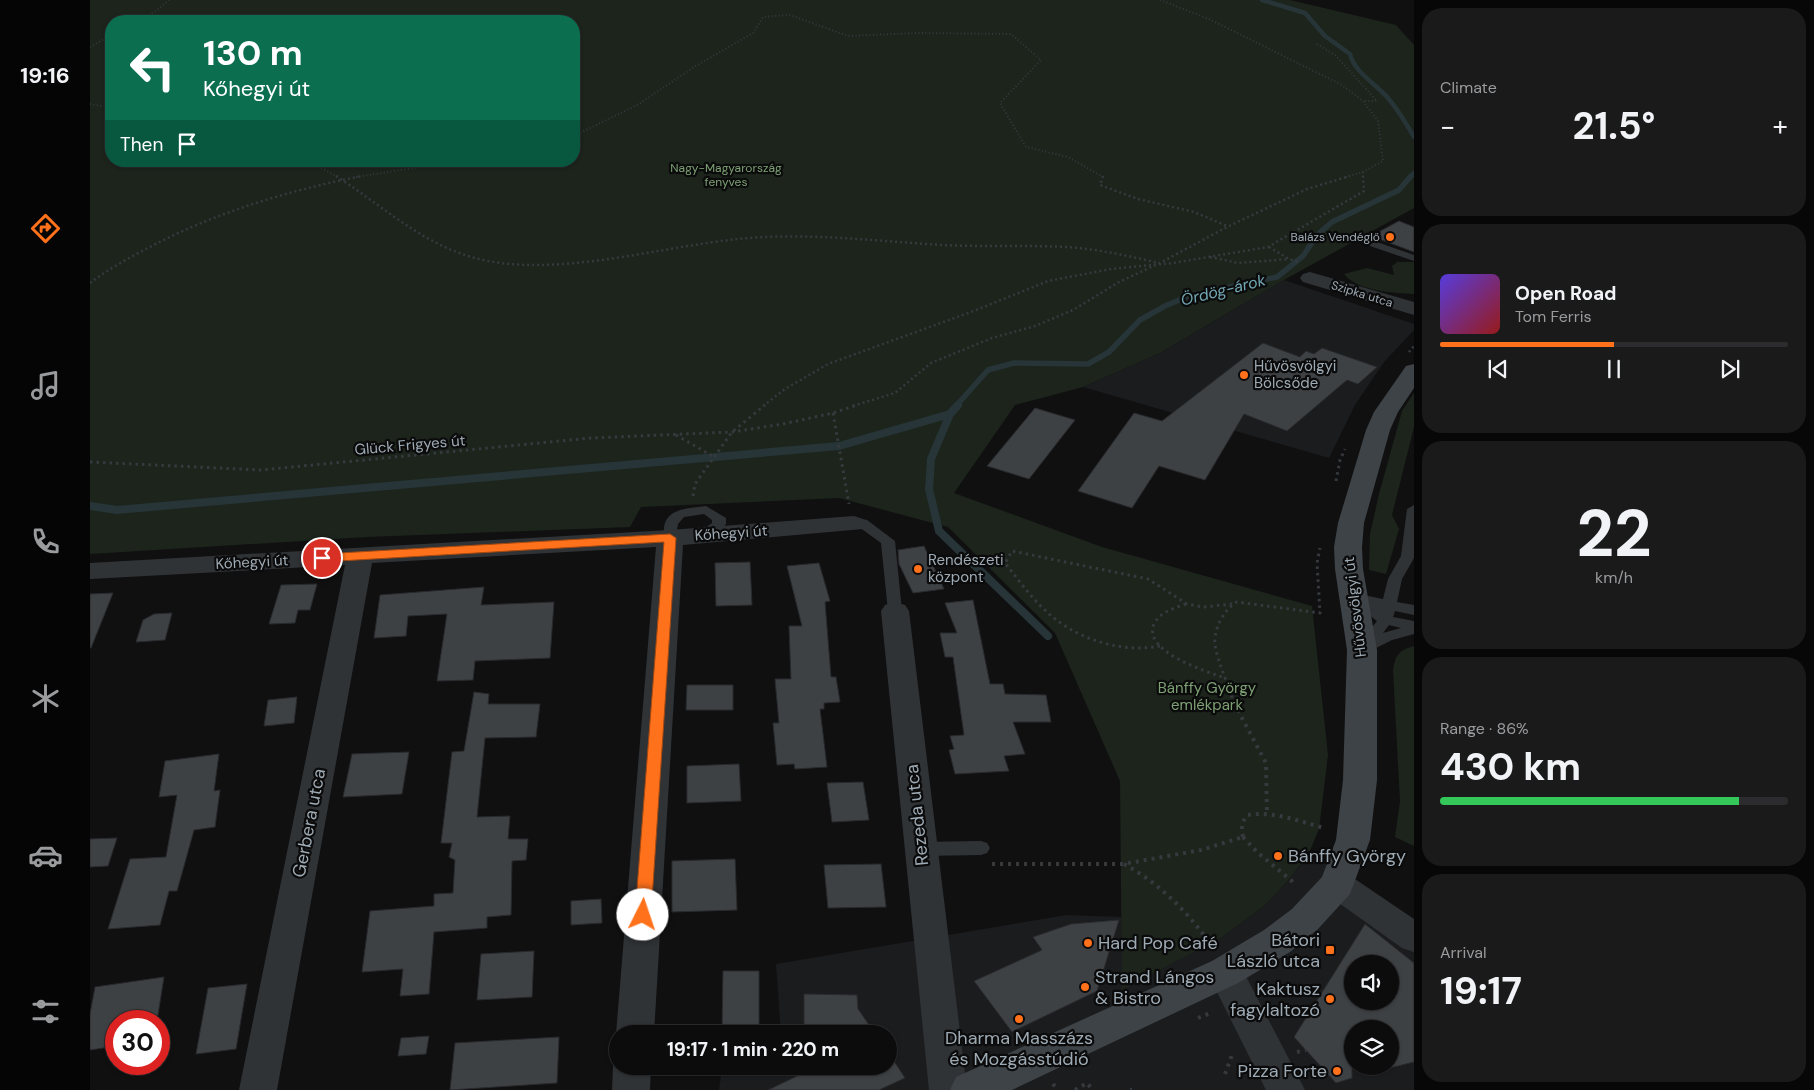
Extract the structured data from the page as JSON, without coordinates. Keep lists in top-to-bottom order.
{
  "streets": {
    "main road": ["Hűvösvölgyi út"],
    "street": [
      "Szipka utca",
      "Kőhegyi út",
      "Rezeda utca",
      "Gerbera utca"
    ],
    "path": ["Glück Frigyes út"]
  },
  "crossings": [
    ["Kőhegyi út", "Rezeda utca"],
    ["Kőhegyi út", "Gerbera utca"]
  ],
  "water": ["Ördög-árok"],
  "parks": ["Nagy-Magyarország fenyves", "Bánffy György emlékpark"],
  "places": {
    "other": [
      "Balázs Vendéglő",
      "Hűvösvölgyi Bölcsőde",
      "Rendészeti központ",
      "Bánffy György",
      "Hard Pop Café",
      "Strand Lángos & Bistro",
      "Kaktusz fagylaltozó",
      "Dharma Masszázs és Mozgásstúdió",
      "Pizza Forte"
    ],
    "transit": ["Bátori László utca"]
  },
  "page": {
    "tabs": "19:16",
    "tile": [
      "Climate",
      ["22", "km/h"],
      ["Range · 86%", "430 km"],
      ["Arrival", "19:17"]
    ],
    "turn": ["130 m", "Kőhegyi út"],
    "heat": ["−", "21.5°", "+"],
    "then": "Then",
    "song": ["Open Road", "Tom Ferris"],
    "limit": "30",
    "trip": "19:17 · 1 min · 220 m"
  }
}
